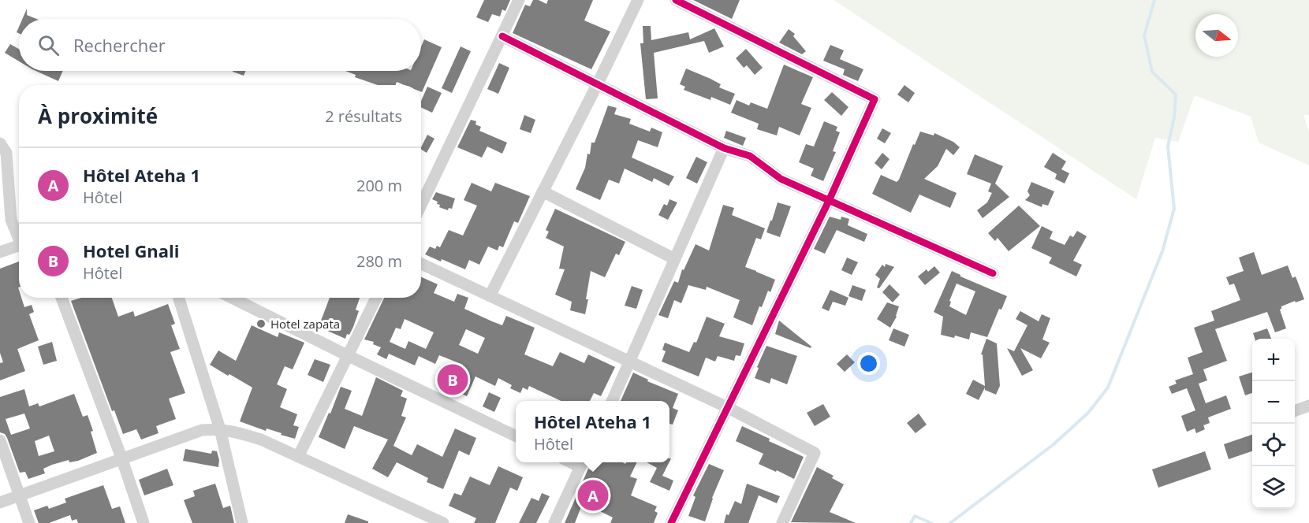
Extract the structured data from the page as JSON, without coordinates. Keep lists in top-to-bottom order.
{
  "places": ["Hotel zapata"],
  "north": "right",
  "page": {
    "search": "Rechercher",
    "heading": ["À proximité", "2 résultats"],
    "list": [
      {
        "mark": "A",
        "name": "Hôtel Ateha 1",
        "note": "Hôtel",
        "value": "200 m"
      },
      {
        "mark": "B",
        "name": "Hotel Gnali",
        "note": "Hôtel",
        "value": "280 m"
      }
    ],
    "map_buttons": ["+", "−"],
    "pins": ["B", "A"],
    "popup": ["Hôtel Ateha 1", "Hôtel"]
  }
}
